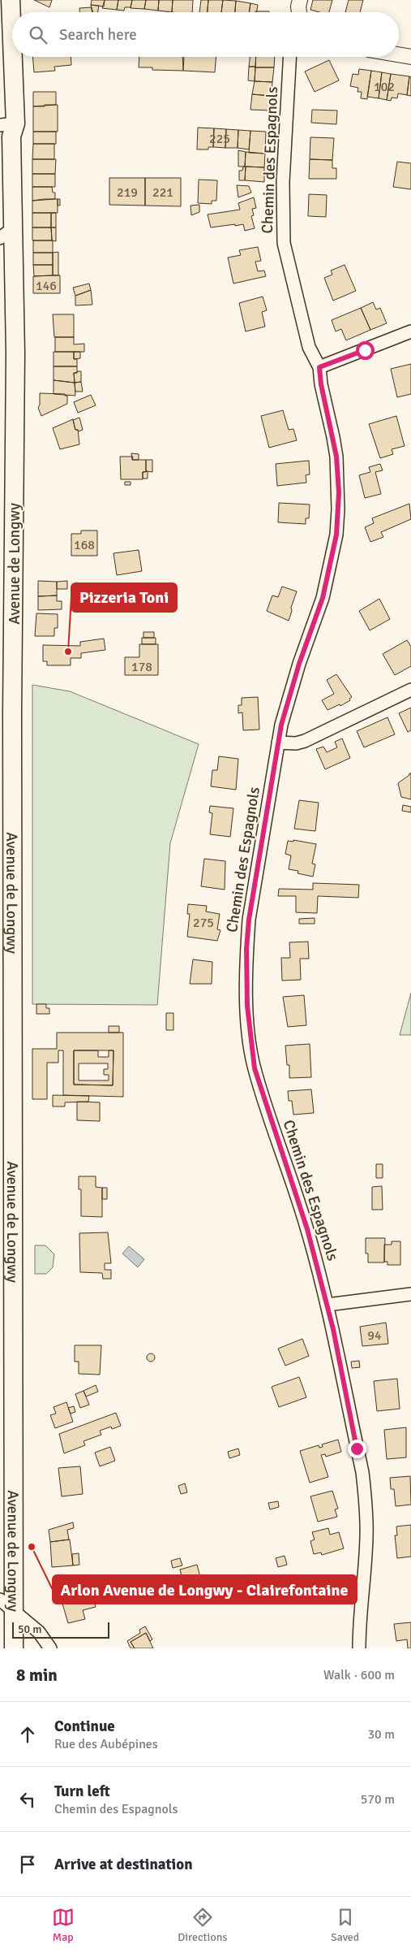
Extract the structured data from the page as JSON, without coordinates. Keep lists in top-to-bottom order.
{
  "streets": {
    "main road": ["Avenue de Longwy"],
    "street": ["Chemin des Espagnols"]
  },
  "places": ["Pizzeria Toni", "Arlon Avenue de Longwy - Clairefontaine"],
  "house_numbers": [
    "102",
    "225",
    "219",
    "221",
    "146",
    "168",
    "178",
    "275",
    "94"
  ],
  "scale_bar": "50 m",
  "page": {
    "search": "Search here",
    "scale": "50 m",
    "heading": ["8 min", "Walk · 600 m"],
    "list": [
      ["Continue", "Rue des Aubépines", "30 m"],
      ["Turn left", "Chemin des Espagnols", "570 m"],
      "Arrive at destination"
    ],
    "nav": ["Map", "Directions", "Saved"]
  }
}
